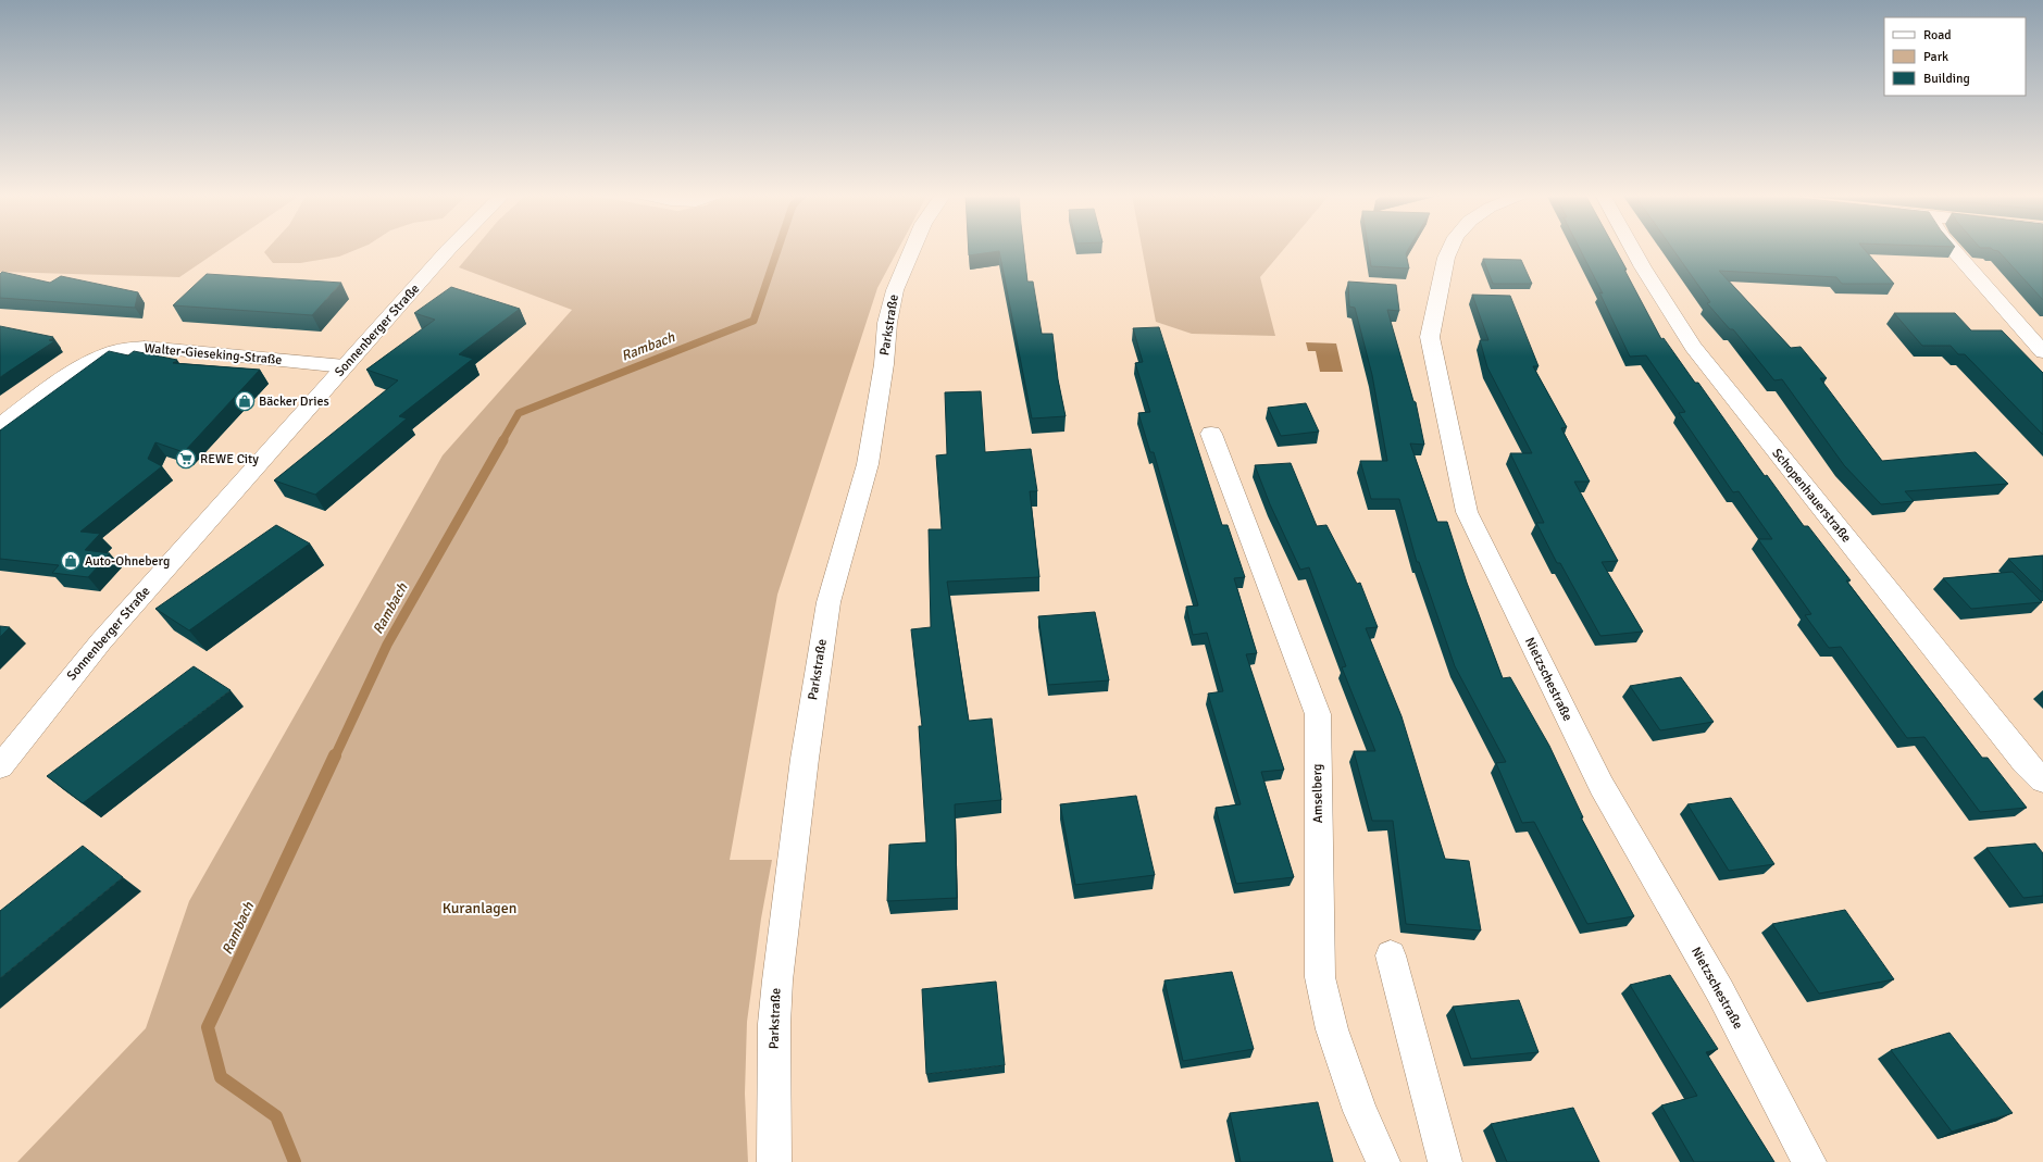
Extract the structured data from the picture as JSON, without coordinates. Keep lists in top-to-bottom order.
{
  "streets": {
    "street": [
      "Parkstraße",
      "Sonnenberger Straße",
      "Walter-Gieseking-Straße",
      "Schopenhauerstraße",
      "Nietzschestraße",
      "Amselberg"
    ]
  },
  "crossings": [
    ["Sonnenberger Straße", "Walter-Gieseking-Straße"]
  ],
  "water": ["Rambach"],
  "parks": ["Kuranlagen"],
  "places": {
    "shop": ["Bäcker Dries", "Auto-Ohneberg"],
    "supermarket": ["REWE City"]
  },
  "legend": ["Road", "Park", "Building"]
}
